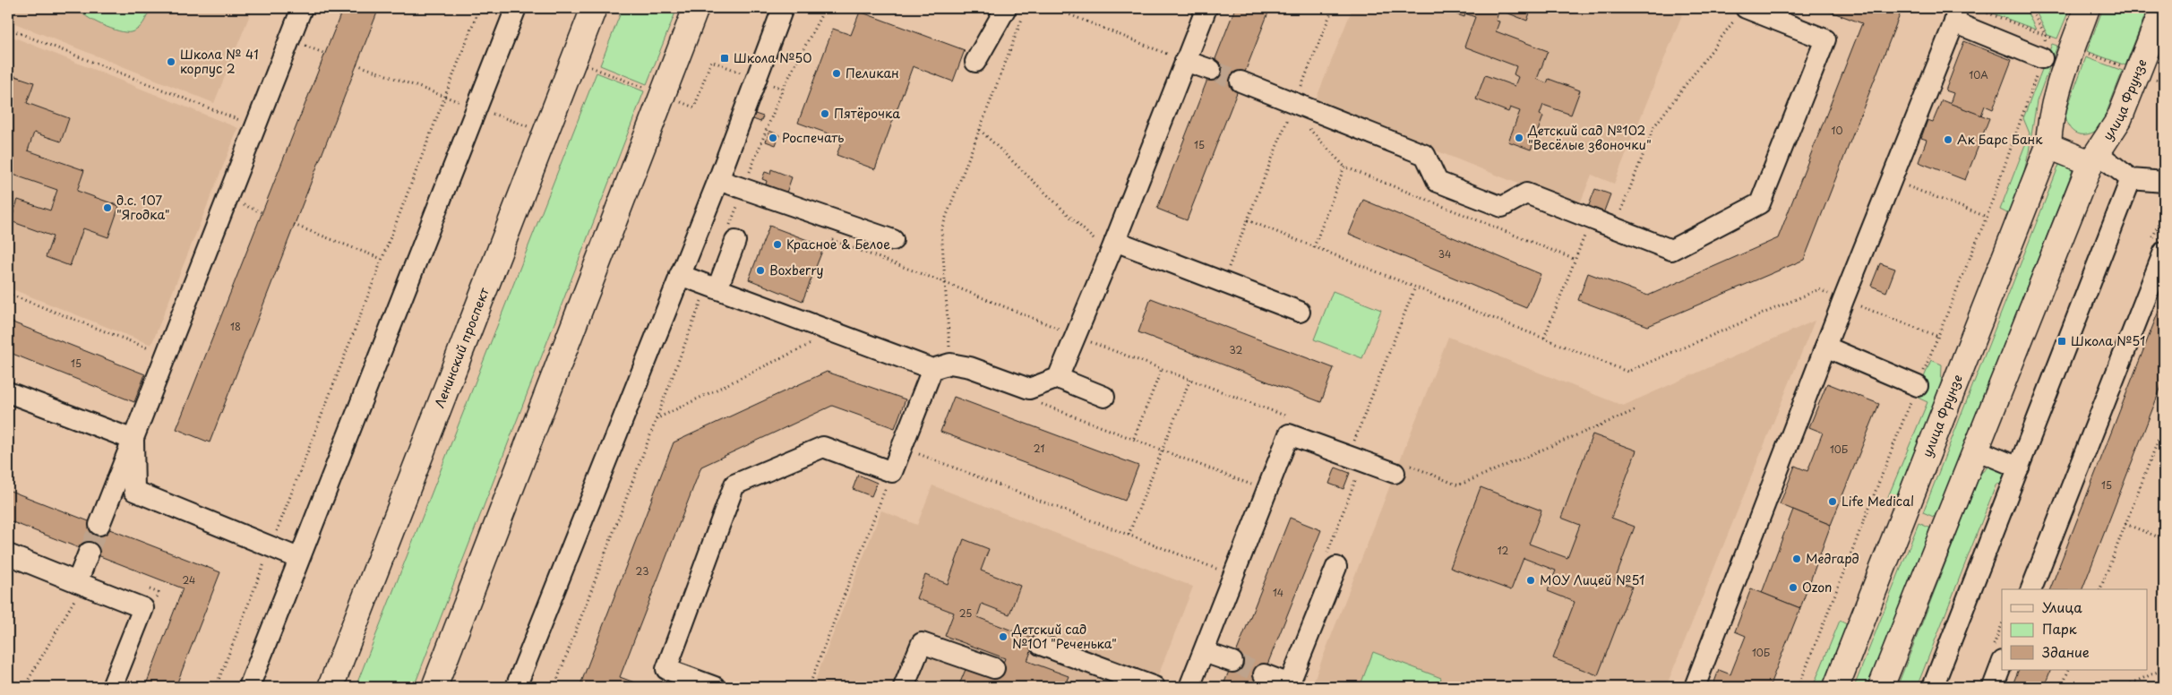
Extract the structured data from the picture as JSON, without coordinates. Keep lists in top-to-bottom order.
{
  "streets": {
    "main road": ["улица Фрунзе", "Ленинский проспект"]
  },
  "places": {
    "transit": ["Школа №50", "Школа №51"],
    "other": [
      "Школа № 41 корпус 2",
      "Пеликан",
      "Пятёрочка",
      "Роспечать",
      "Детский сад №102 \"Весёлые звоночки\"",
      "Ак Барс Банк",
      "д.с. 107 \"Ягодка\"",
      "Красное & Белое",
      "Boxberry",
      "Life Medical",
      "Медгард",
      "МОУ Лицей №51",
      "Ozon",
      "Детский сад №101 \"Реченька\""
    ]
  },
  "house_numbers": [
    "10А",
    "10",
    "15",
    "34",
    "18",
    "32",
    "15",
    "21",
    "10Б",
    "15",
    "12",
    "23",
    "24",
    "14",
    "25",
    "10Б"
  ],
  "legend": ["Улица", "Парк", "Здание"]
}
